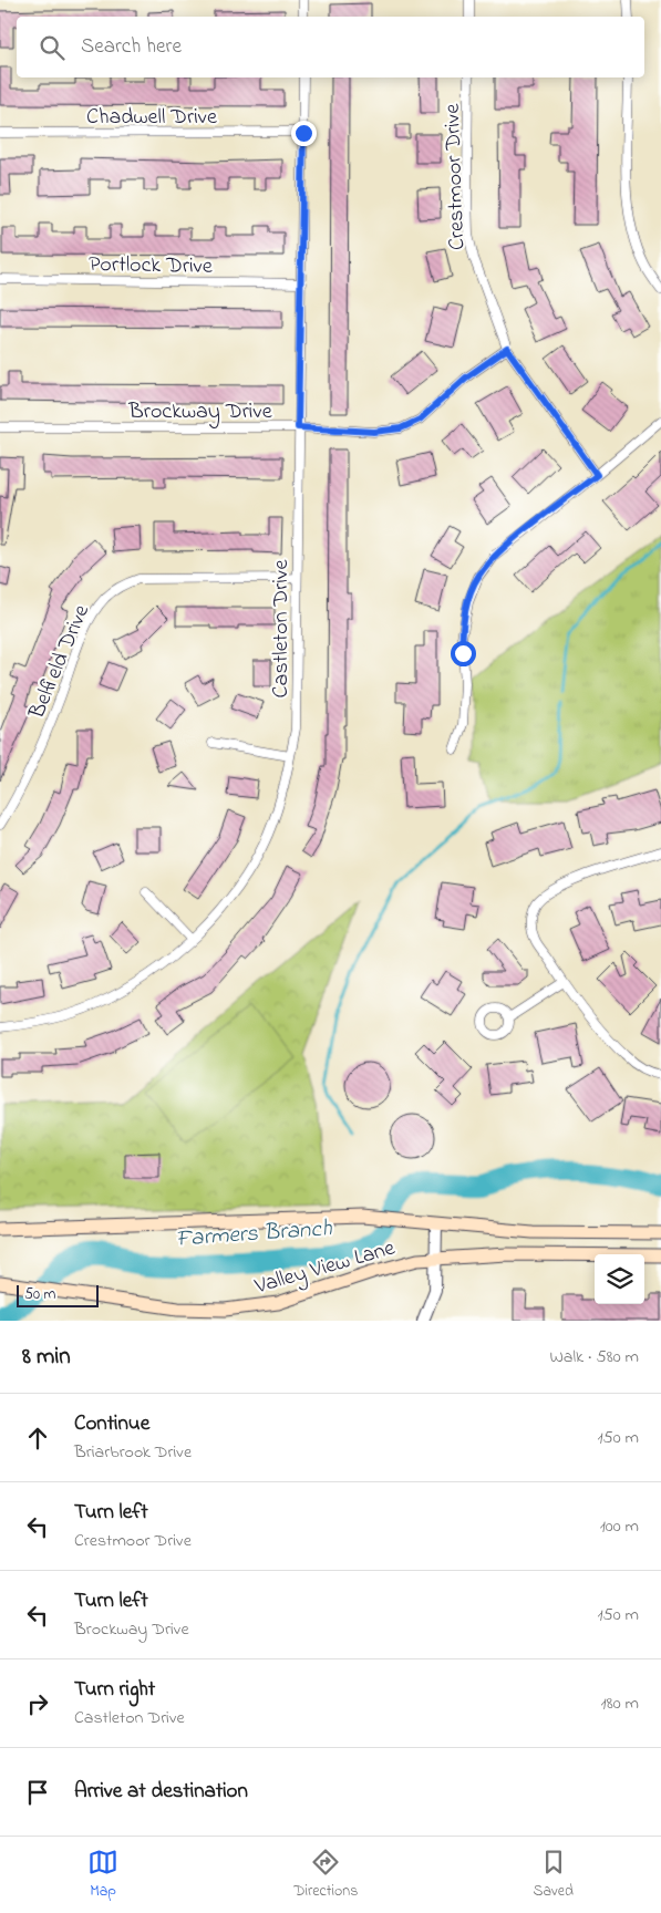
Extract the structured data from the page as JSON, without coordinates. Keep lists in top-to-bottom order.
{
  "streets": {
    "main road": ["Valley View Lane"],
    "street": [
      "Chadwell Drive",
      "Crestmoor Drive",
      "Portlock Drive",
      "Brockway Drive",
      "Castleton Drive",
      "Belfield Drive"
    ]
  },
  "crossings": [
    ["Chadwell Drive", "Castleton Drive"],
    ["Crestmoor Drive", "Brockway Drive"],
    ["Portlock Drive", "Castleton Drive"],
    ["Brockway Drive", "Castleton Drive"],
    ["Castleton Drive", "Belfield Drive"]
  ],
  "water": ["Farmers Branch"],
  "scale_bar": "50 m",
  "page": {
    "search": "Search here",
    "scale": "50 m",
    "heading": ["8 min", "Walk · 580 m"],
    "list": [
      ["Continue", "Briarbrook Drive", "150 m"],
      ["Turn left", "Crestmoor Drive", "100 m"],
      ["Turn left", "Brockway Drive", "150 m"],
      ["Turn right", "Castleton Drive", "180 m"],
      "Arrive at destination"
    ],
    "nav": ["Map", "Directions", "Saved"]
  }
}
